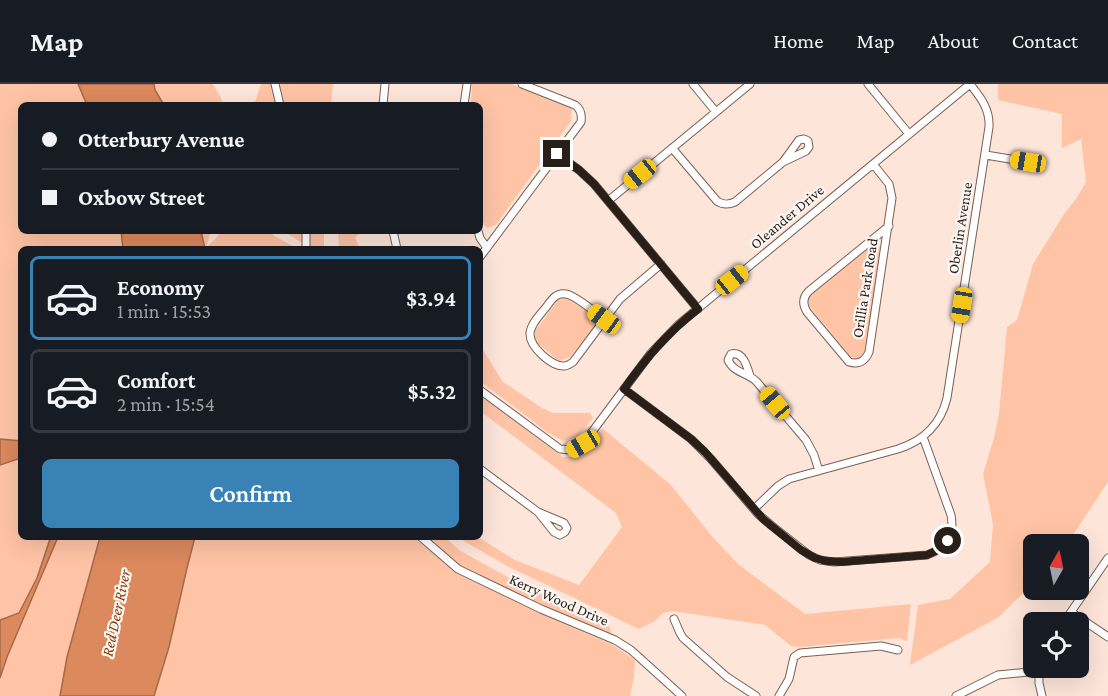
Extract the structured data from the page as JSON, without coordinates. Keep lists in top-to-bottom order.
{
  "streets": {
    "street": [
      "Oleander Drive",
      "Oberlin Avenue",
      "Orillia Park Road",
      "Kerry Wood Drive"
    ]
  },
  "crossings": [
    ["Oleander Drive", "Oberlin Avenue"],
    ["Oleander Drive", "Orillia Park Road"]
  ],
  "water": ["Red Deer River"],
  "north": "top",
  "page": {
    "header": "Map",
    "nav": [
      "Home",
      "Map",
      "About",
      "Contact"
    ],
    "banner": ["Otterbury Avenue", "Oxbow Street"],
    "list": [
      {
        "name": "Economy",
        "note": "1 min · 15:53",
        "value": "$3.94"
      },
      {
        "name": "Comfort",
        "note": "2 min · 15:54",
        "value": "$5.32"
      }
    ],
    "buttons": "Confirm"
  }
}
